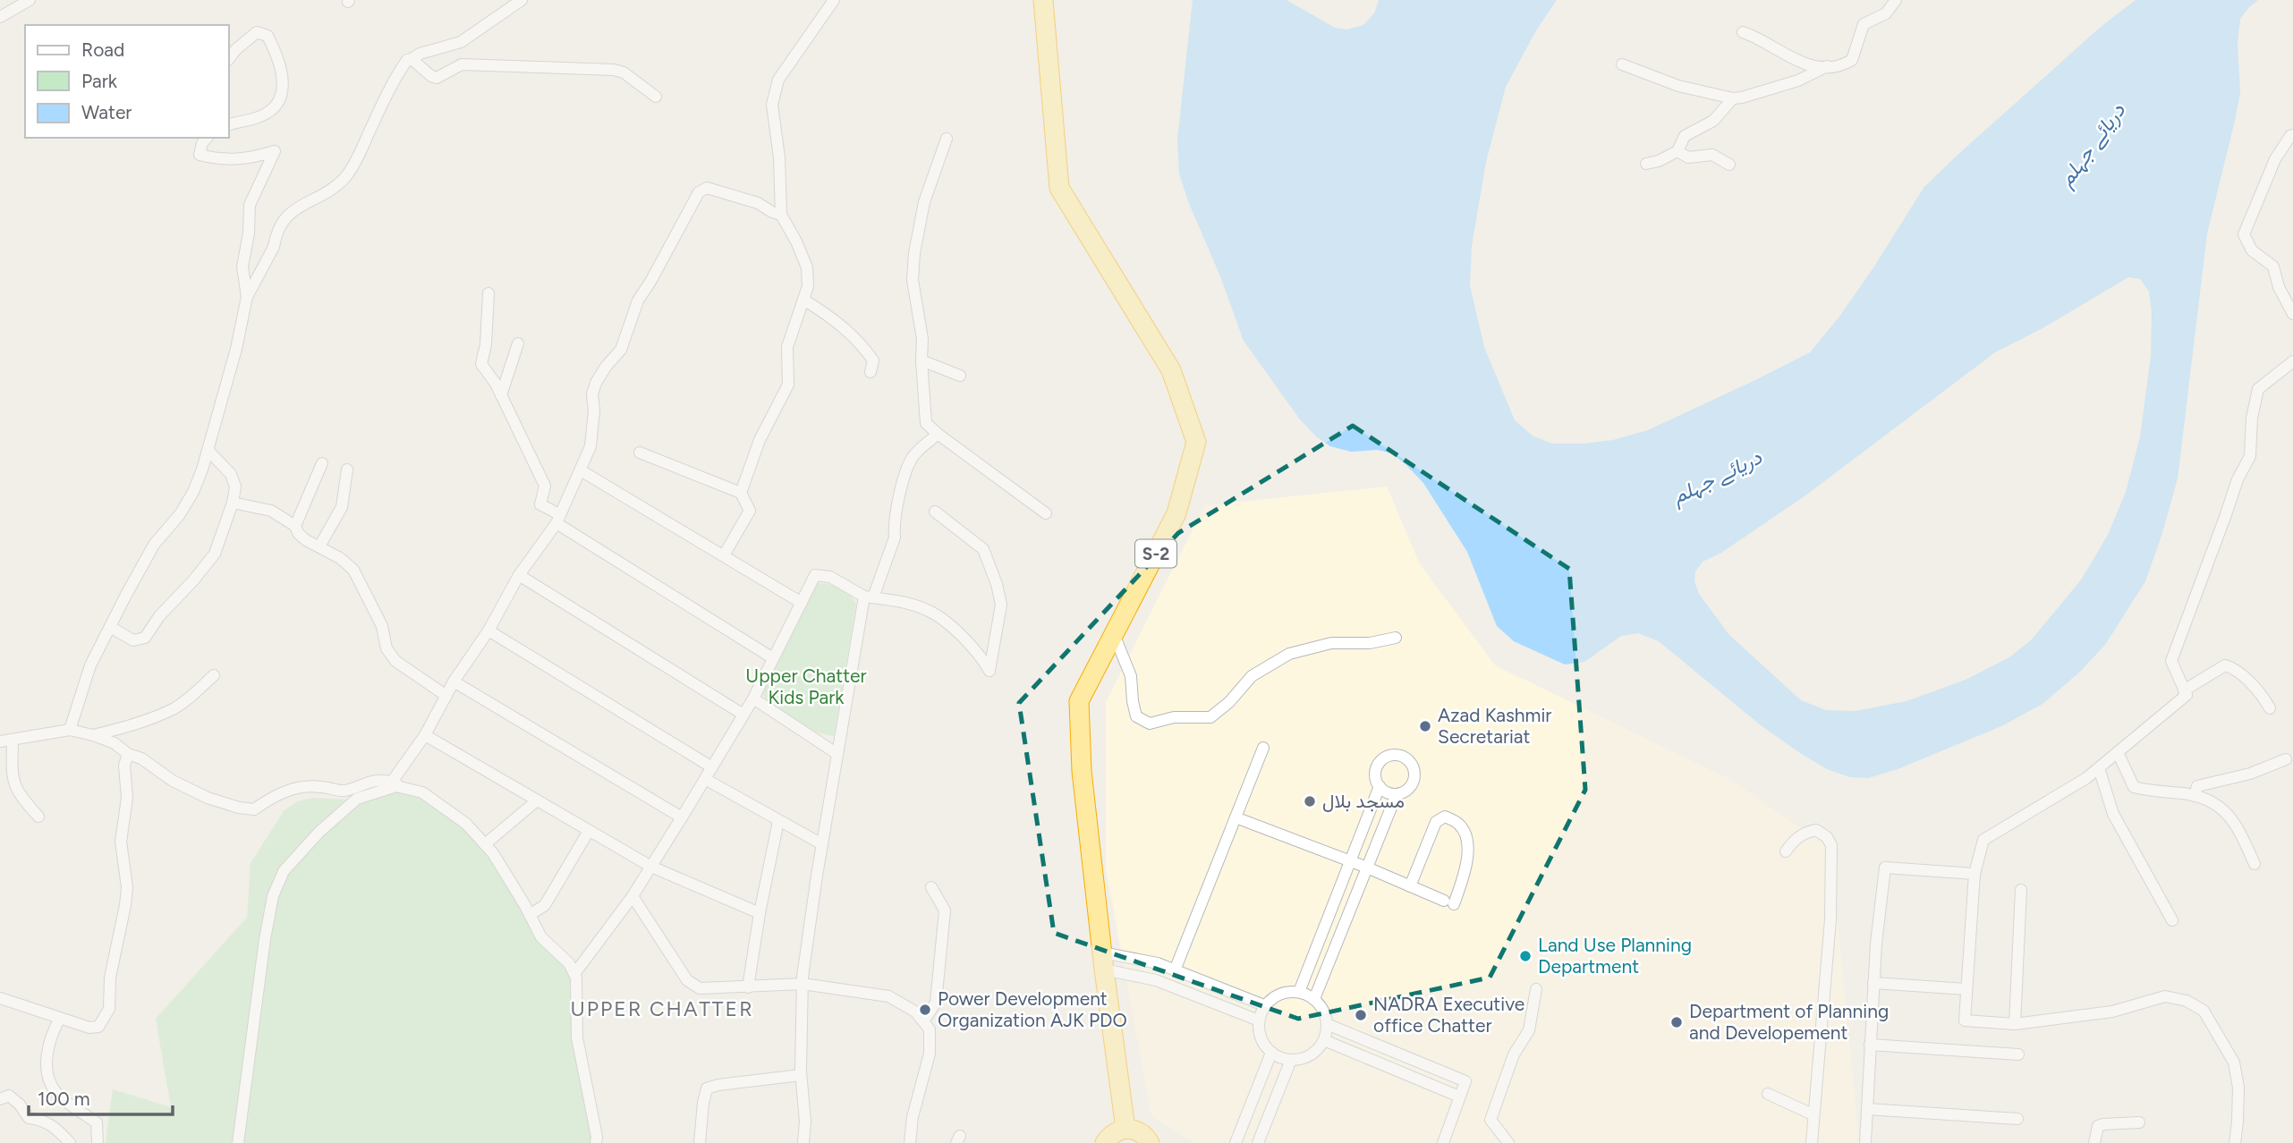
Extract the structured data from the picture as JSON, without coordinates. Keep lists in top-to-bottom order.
{
  "streets": {
    "highway": ["S-2"]
  },
  "districts": ["UPPER CHATTER"],
  "water": ["دریائے جہلم"],
  "parks": ["Upper Chatter Kids Park"],
  "places": [
    "Azad Kashmir Secretariat",
    "مسجد بلال",
    "Land Use Planning Department",
    "Power Development Organization AJK PDO",
    "NADRA Executive office Chatter",
    "Department of Planning and Developement"
  ],
  "legend": ["Road", "Park", "Water"],
  "scale_bar": "100 m"
}
